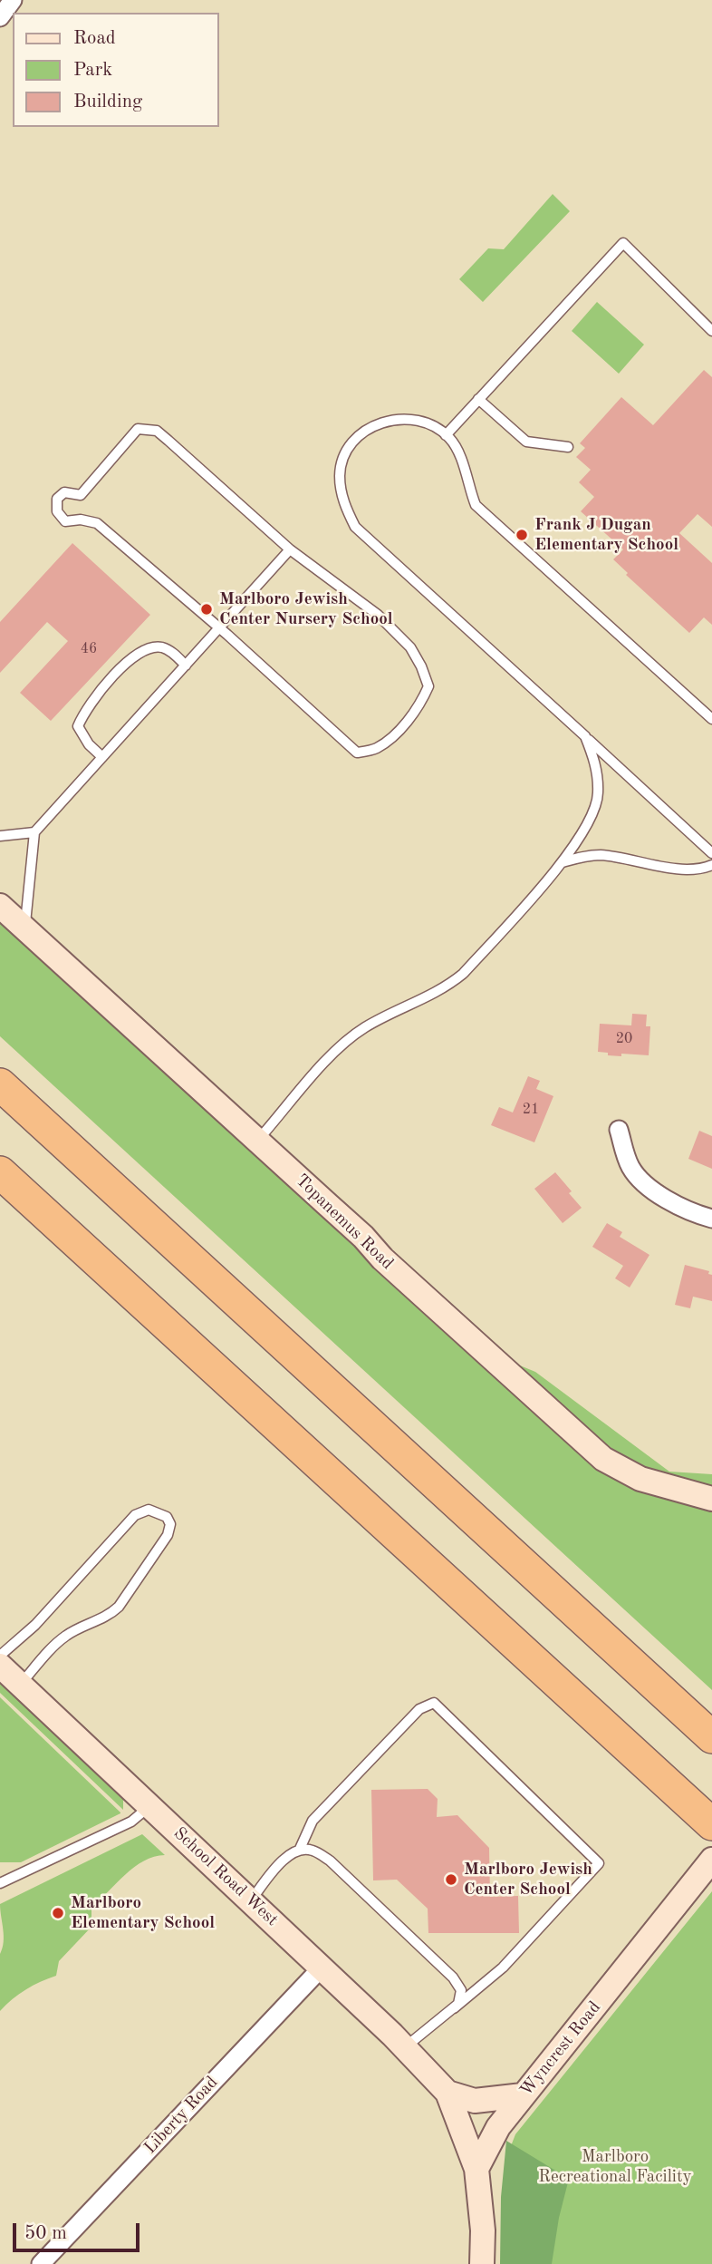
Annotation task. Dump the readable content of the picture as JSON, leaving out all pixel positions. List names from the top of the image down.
{
  "streets": {
    "street": [
      "Topanemus Road",
      "School Road West",
      "Wyncrest Road",
      "Liberty Road"
    ]
  },
  "crossings": [
    ["School Road West", "Wyncrest Road"],
    ["School Road West", "Liberty Road"]
  ],
  "parks": ["Marlboro Recreational Facility"],
  "places": [
    "Frank J Dugan Elementary School",
    "Marlboro Jewish Center Nursery School",
    "Marlboro Jewish Center School",
    "Marlboro Elementary School"
  ],
  "house_numbers": ["46", "20", "21"],
  "legend": ["Road", "Park", "Building"],
  "scale_bar": "50 m"
}
